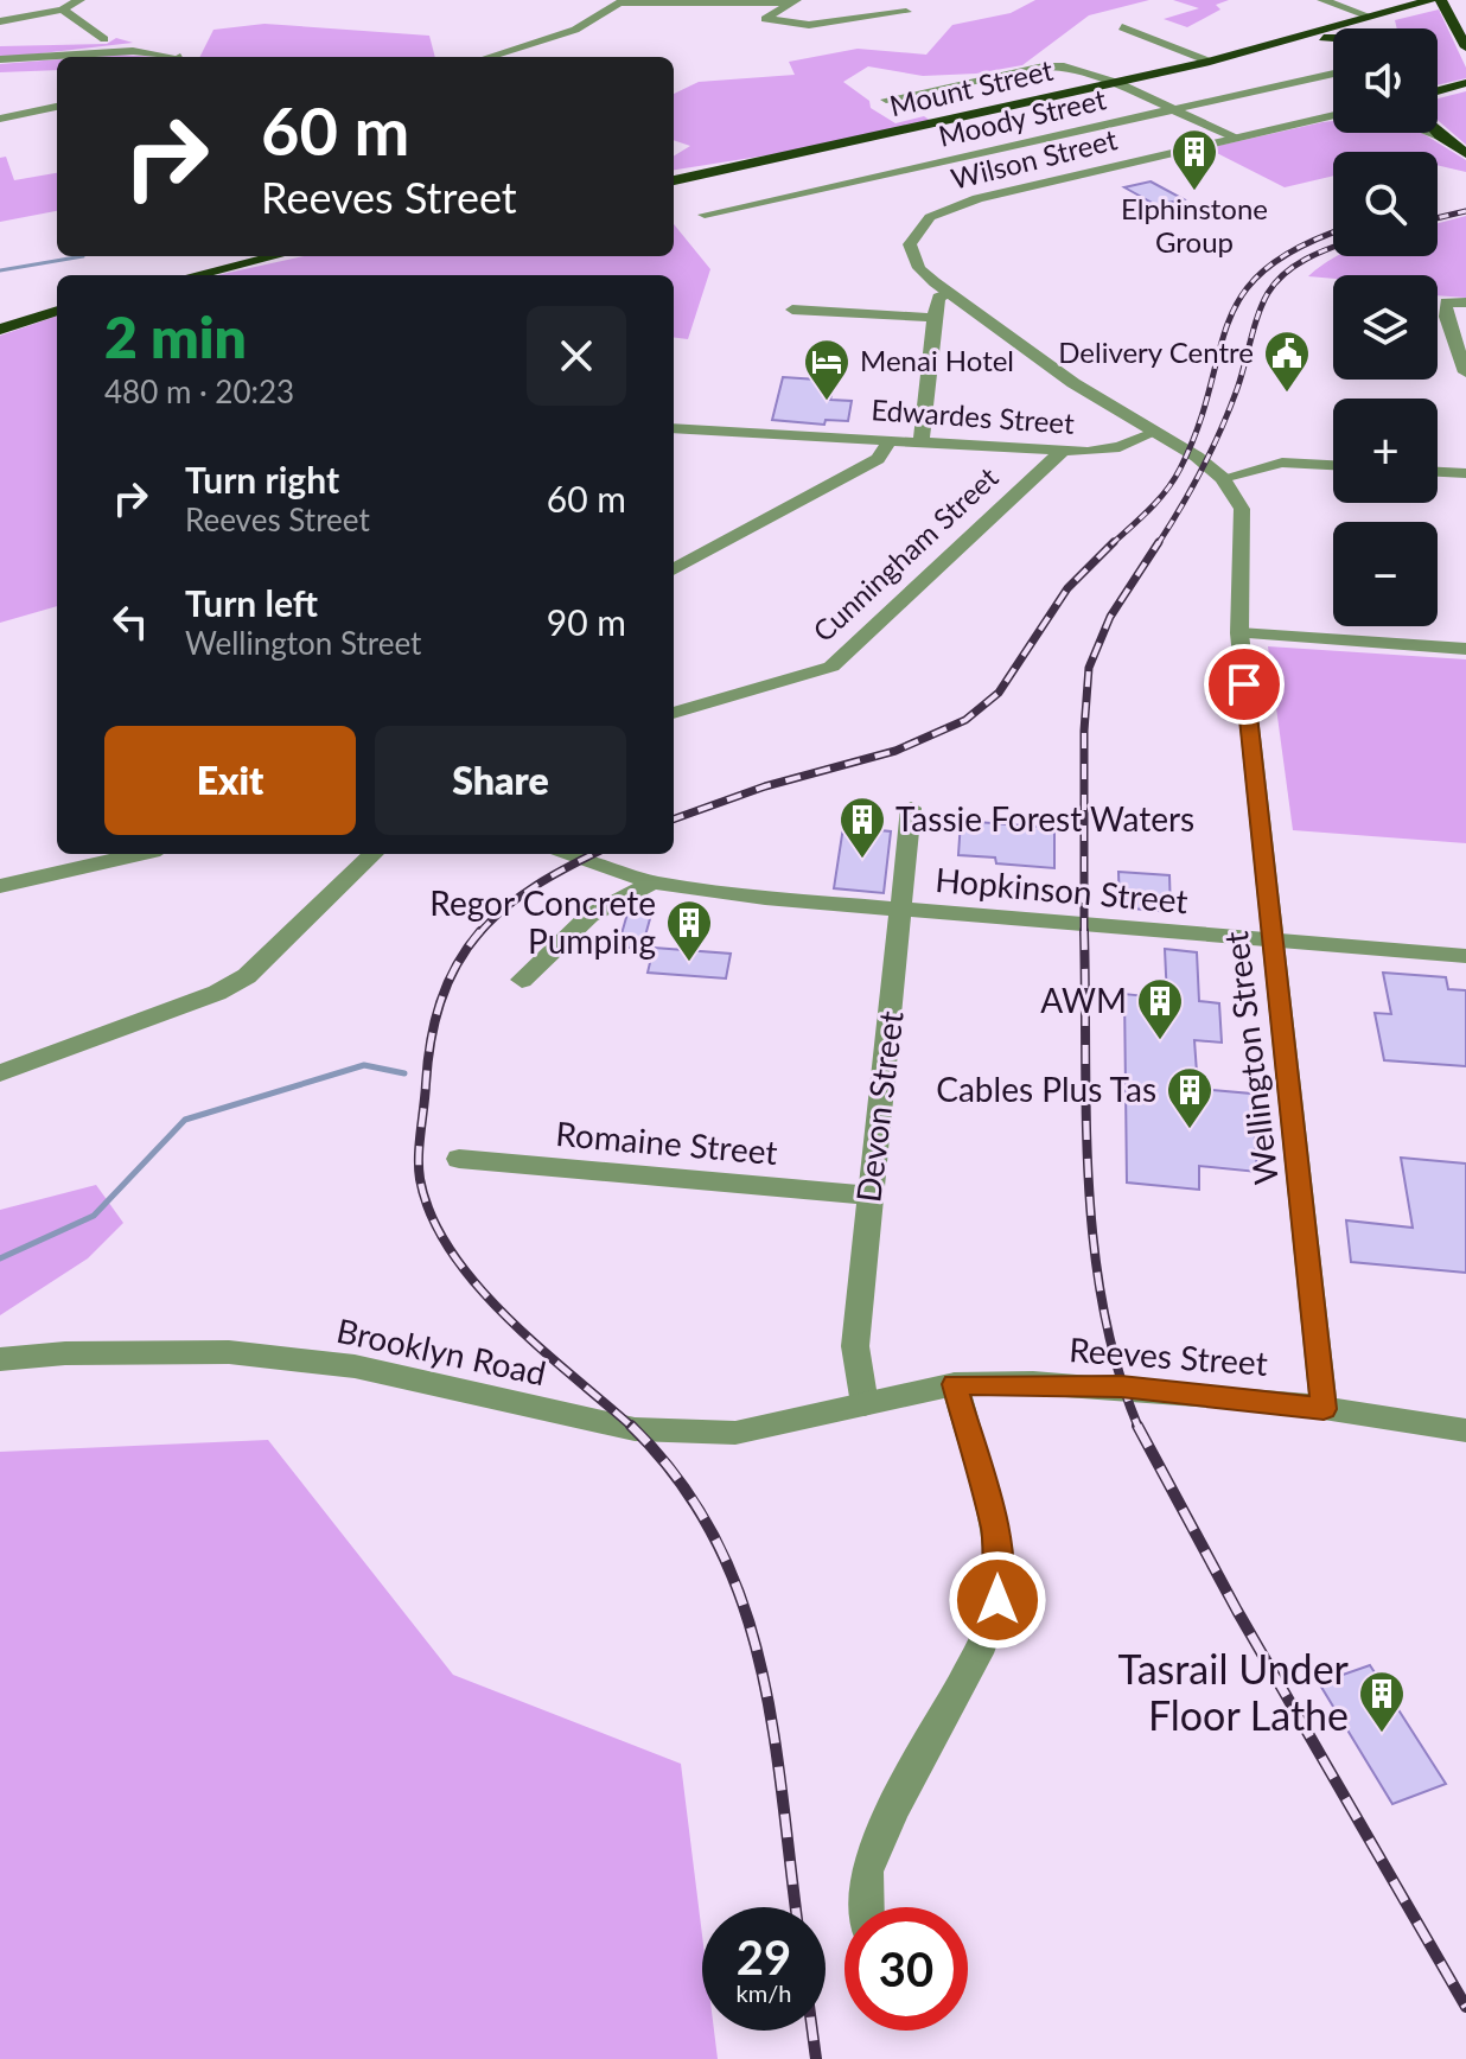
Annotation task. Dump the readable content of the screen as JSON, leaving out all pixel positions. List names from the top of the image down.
{
  "streets": {
    "highway": ["Mount Street"],
    "street": [
      "Moody Street",
      "Wilson Street",
      "Edwardes Street",
      "Cunningham Street",
      "Hopkinson Street",
      "Wellington Street",
      "Devon Street",
      "Romaine Street",
      "Brooklyn Road",
      "Reeves Street"
    ]
  },
  "crossings": [
    ["Wilson Street", "Edwardes Street"],
    ["Wilson Street", "Wellington Street"],
    ["Edwardes Street", "Cunningham Street"],
    ["Hopkinson Street", "Wellington Street"],
    ["Hopkinson Street", "Devon Street"],
    ["Wellington Street", "Reeves Street"],
    ["Devon Street", "Romaine Street"],
    ["Devon Street", "Brooklyn Road"],
    ["Devon Street", "Reeves Street"],
    ["Brooklyn Road", "Reeves Street"]
  ],
  "places": {
    "building": [
      "Elphinstone Group",
      "Tassie Forest Waters",
      "Regor Concrete Pumping",
      "AWM",
      "Cables Plus Tas",
      "Tasrail Under Floor Lathe"
    ],
    "public building": ["Delivery Centre"],
    "hotel": ["Menai Hotel"]
  },
  "page": {
    "map_buttons": ["+", "−"],
    "turn": ["60 m", "Reeves Street"],
    "heading": ["2 min", "480 m · 20:23"],
    "list": [
      {
        "name": "Turn right",
        "note": "Reeves Street",
        "value": "60 m"
      },
      {
        "name": "Turn left",
        "note": "Wellington Street",
        "value": "90 m"
      }
    ],
    "buttons": ["Exit", "Share"],
    "speed": "29 km/h",
    "limit": "30"
  }
}
